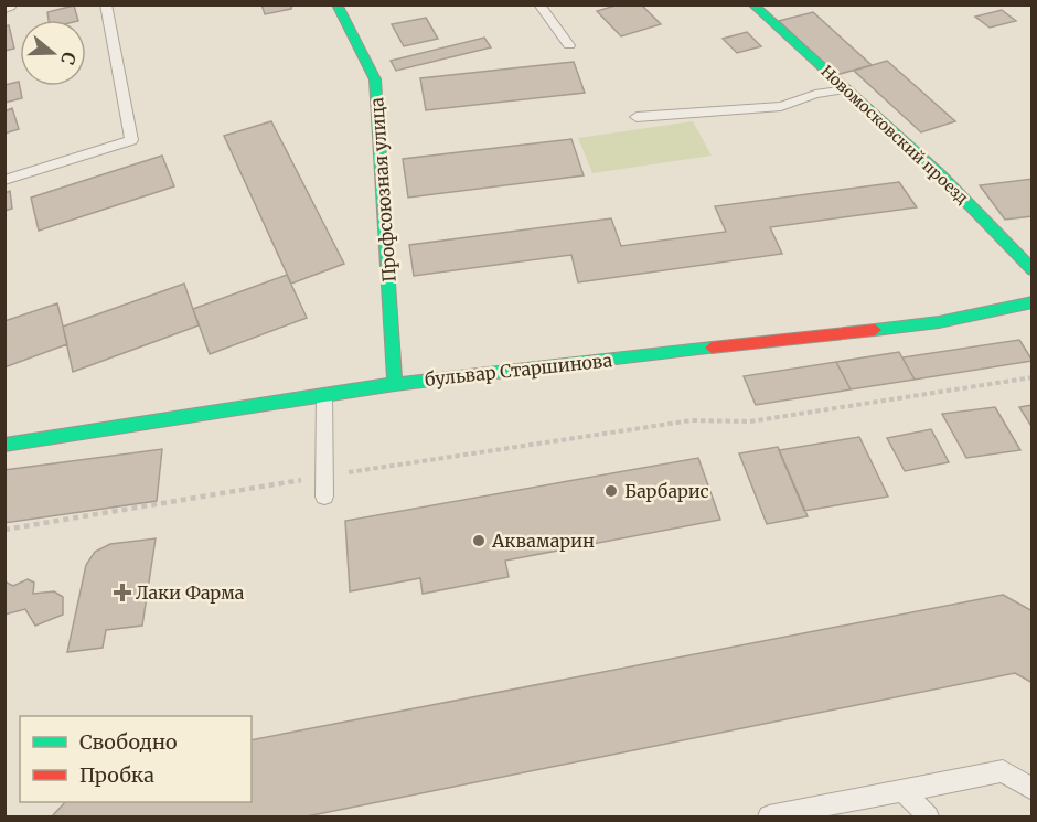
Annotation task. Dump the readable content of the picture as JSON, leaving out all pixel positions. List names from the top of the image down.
{
  "streets": {
    "street": ["Новомосковский проезд", "Профсоюзная улица", "бульвар Старшинова"]
  },
  "crossings": [
    ["Профсоюзная улица", "бульвар Старшинова"]
  ],
  "places": {
    "other": ["Барбарис", "Аквамарин"],
    "health": ["Лаки Фарма"]
  },
  "legend": ["Свободно", "Пробка"],
  "north": "right"
}
